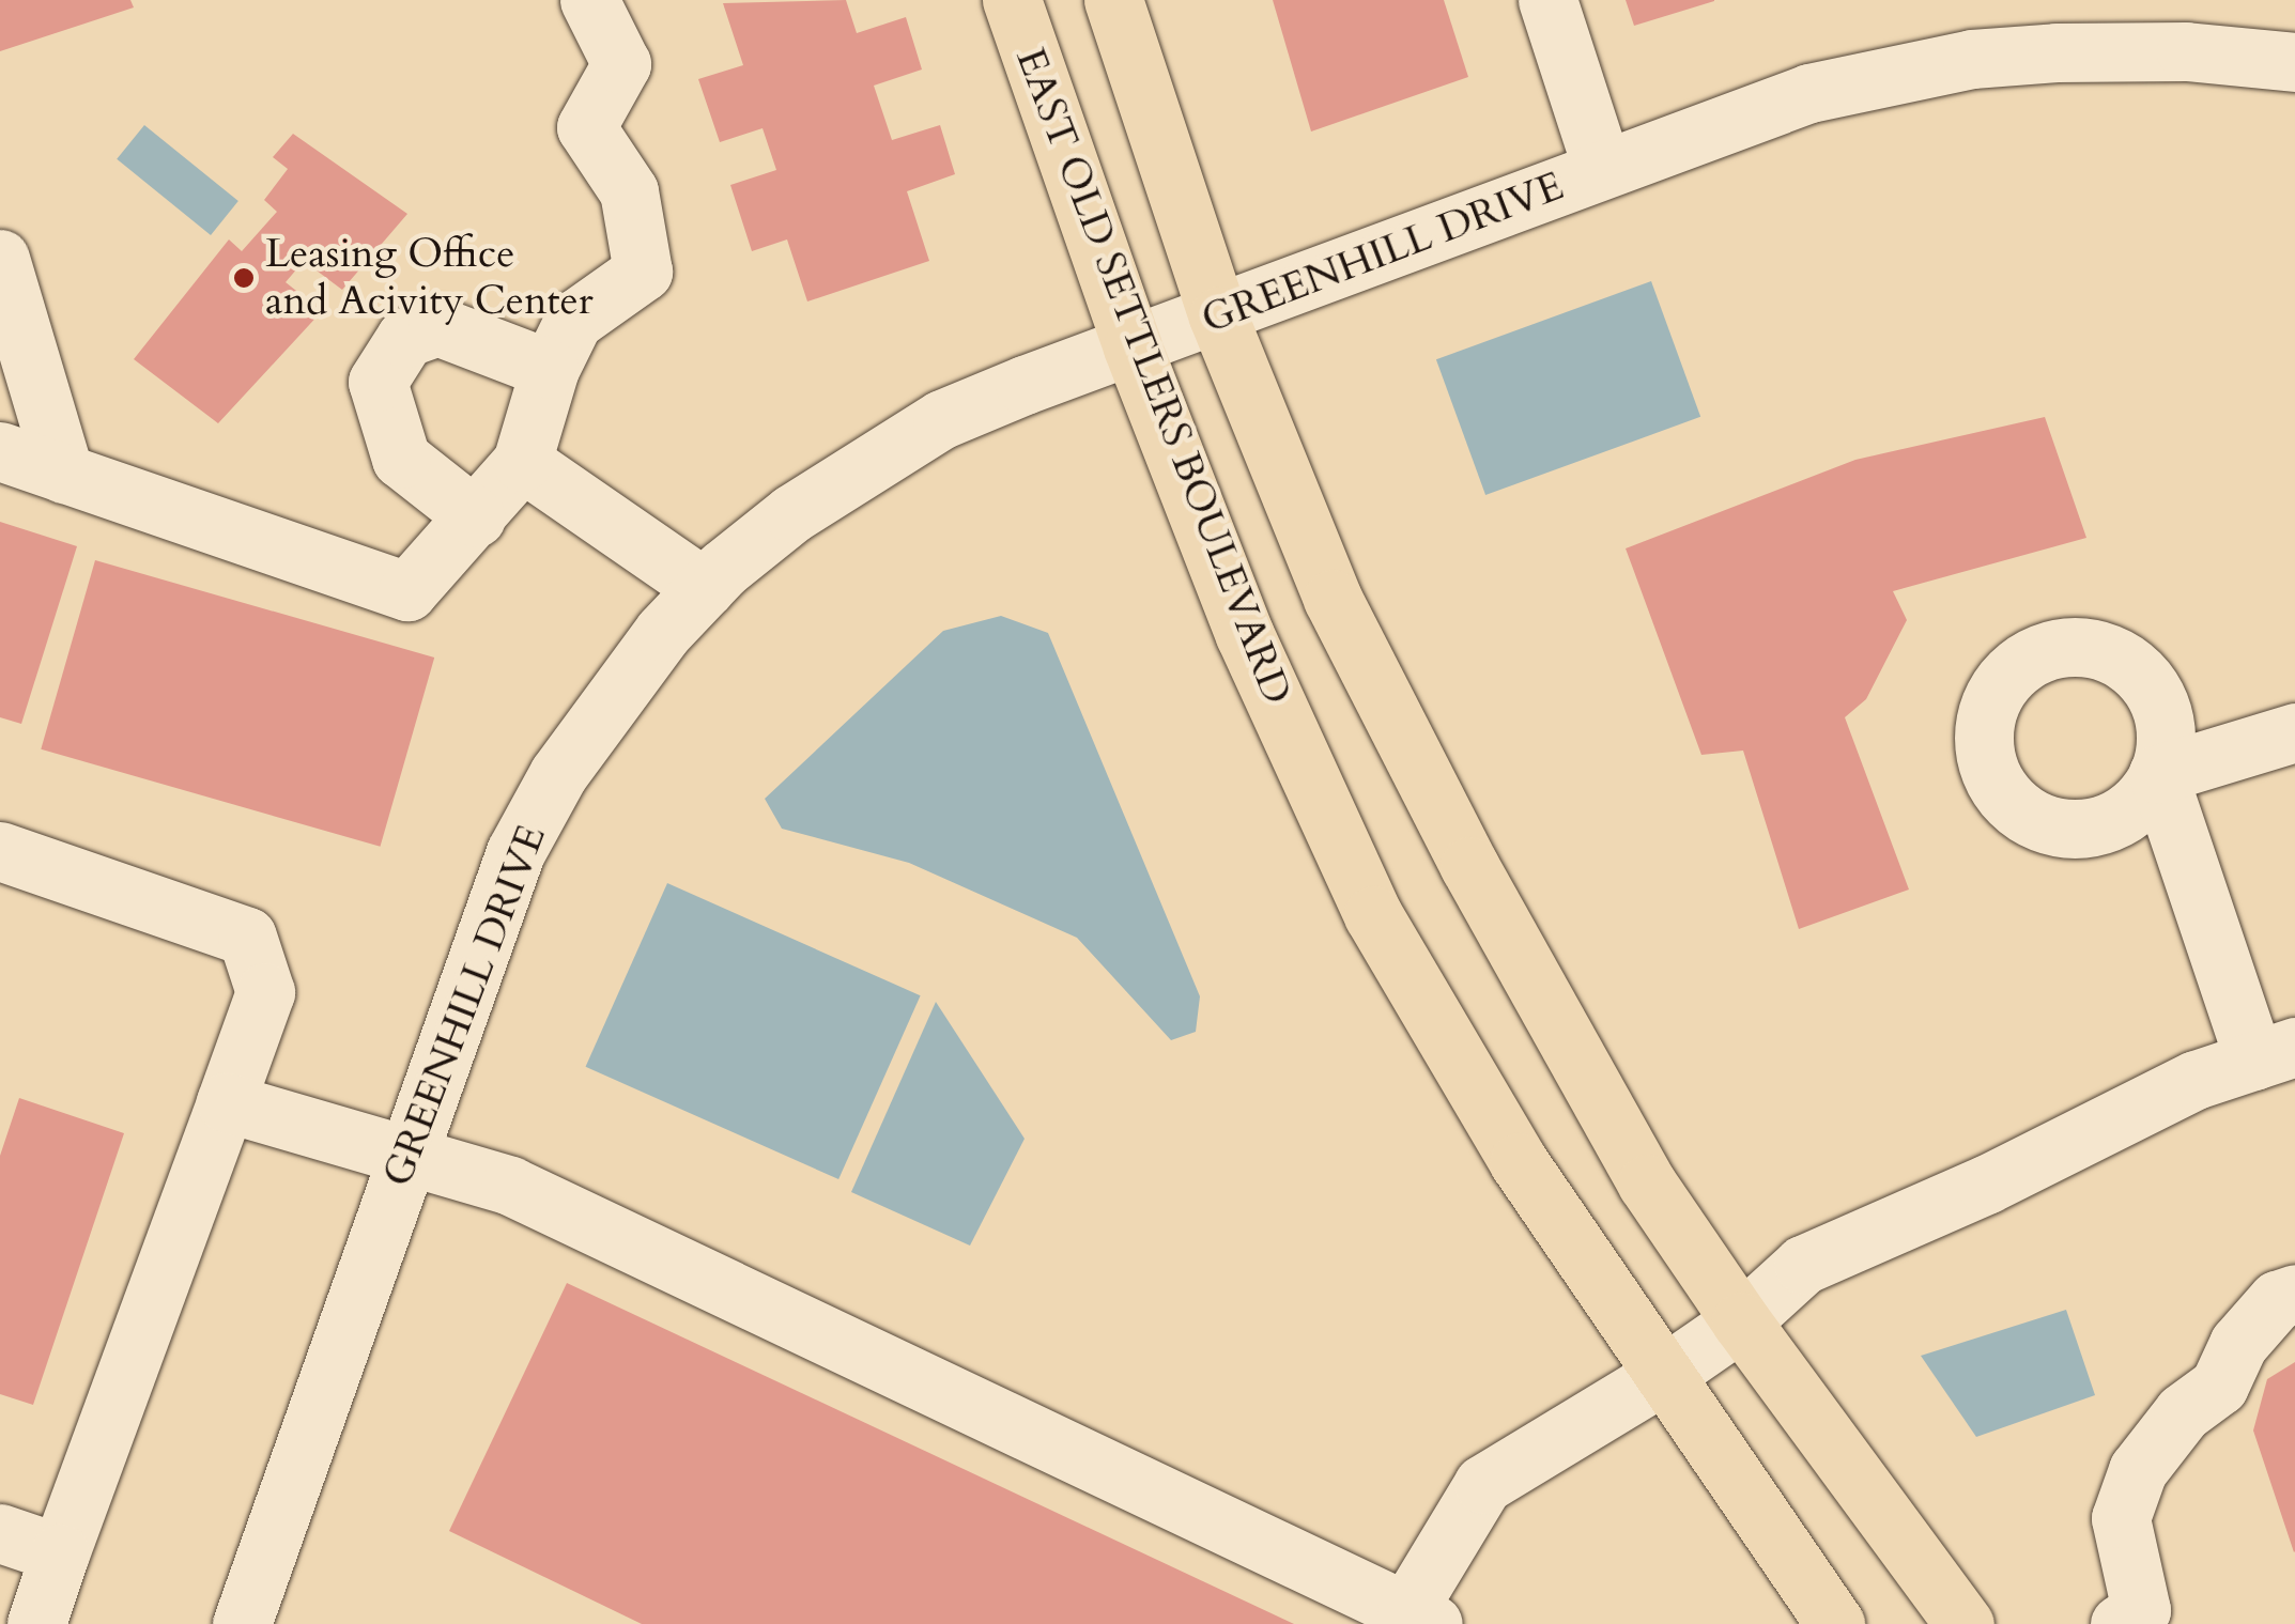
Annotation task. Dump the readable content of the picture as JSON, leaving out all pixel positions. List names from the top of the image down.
{
  "streets": {
    "main road": ["EAST OLD SETTLERS BOULEVARD"],
    "street": ["GREENHILL DRIVE"]
  },
  "crossings": [
    ["GREENHILL DRIVE", "EAST OLD SETTLERS BOULEVARD"]
  ],
  "places": ["Leasing Office and Acivity Center"]
}
